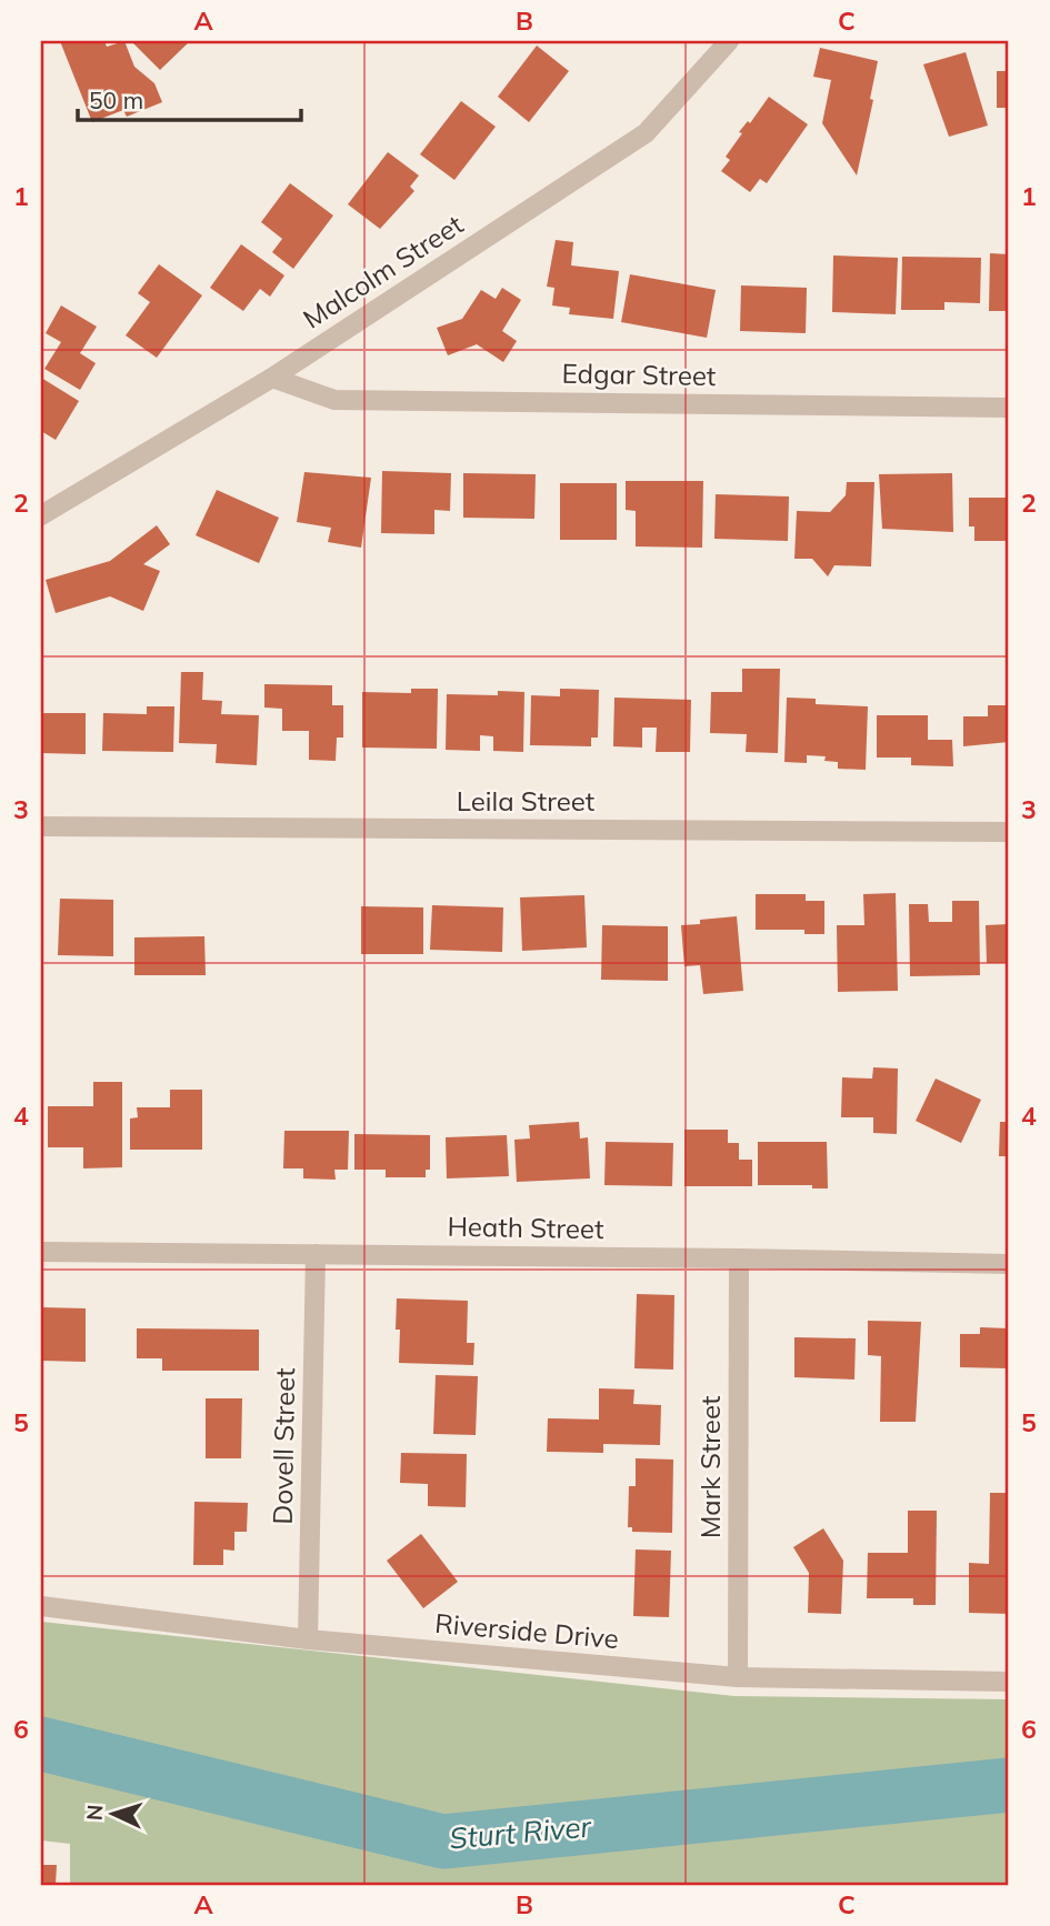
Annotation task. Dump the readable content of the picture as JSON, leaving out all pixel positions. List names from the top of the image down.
{
  "streets": {
    "street": [
      "Malcolm Street",
      "Edgar Street",
      "Leila Street",
      "Heath Street",
      "Dovell Street",
      "Mark Street",
      "Riverside Drive"
    ]
  },
  "crossings": [
    ["Malcolm Street", "Edgar Street"],
    ["Heath Street", "Dovell Street"],
    ["Heath Street", "Mark Street"],
    ["Dovell Street", "Riverside Drive"],
    ["Mark Street", "Riverside Drive"]
  ],
  "water": ["Sturt River"],
  "scale_bar": "50 m",
  "north": "left",
  "grid": {
    "columns": ["A", "B", "C"],
    "rows": [
      "1",
      "2",
      "3",
      "4",
      "5",
      "6"
    ]
  }
}
